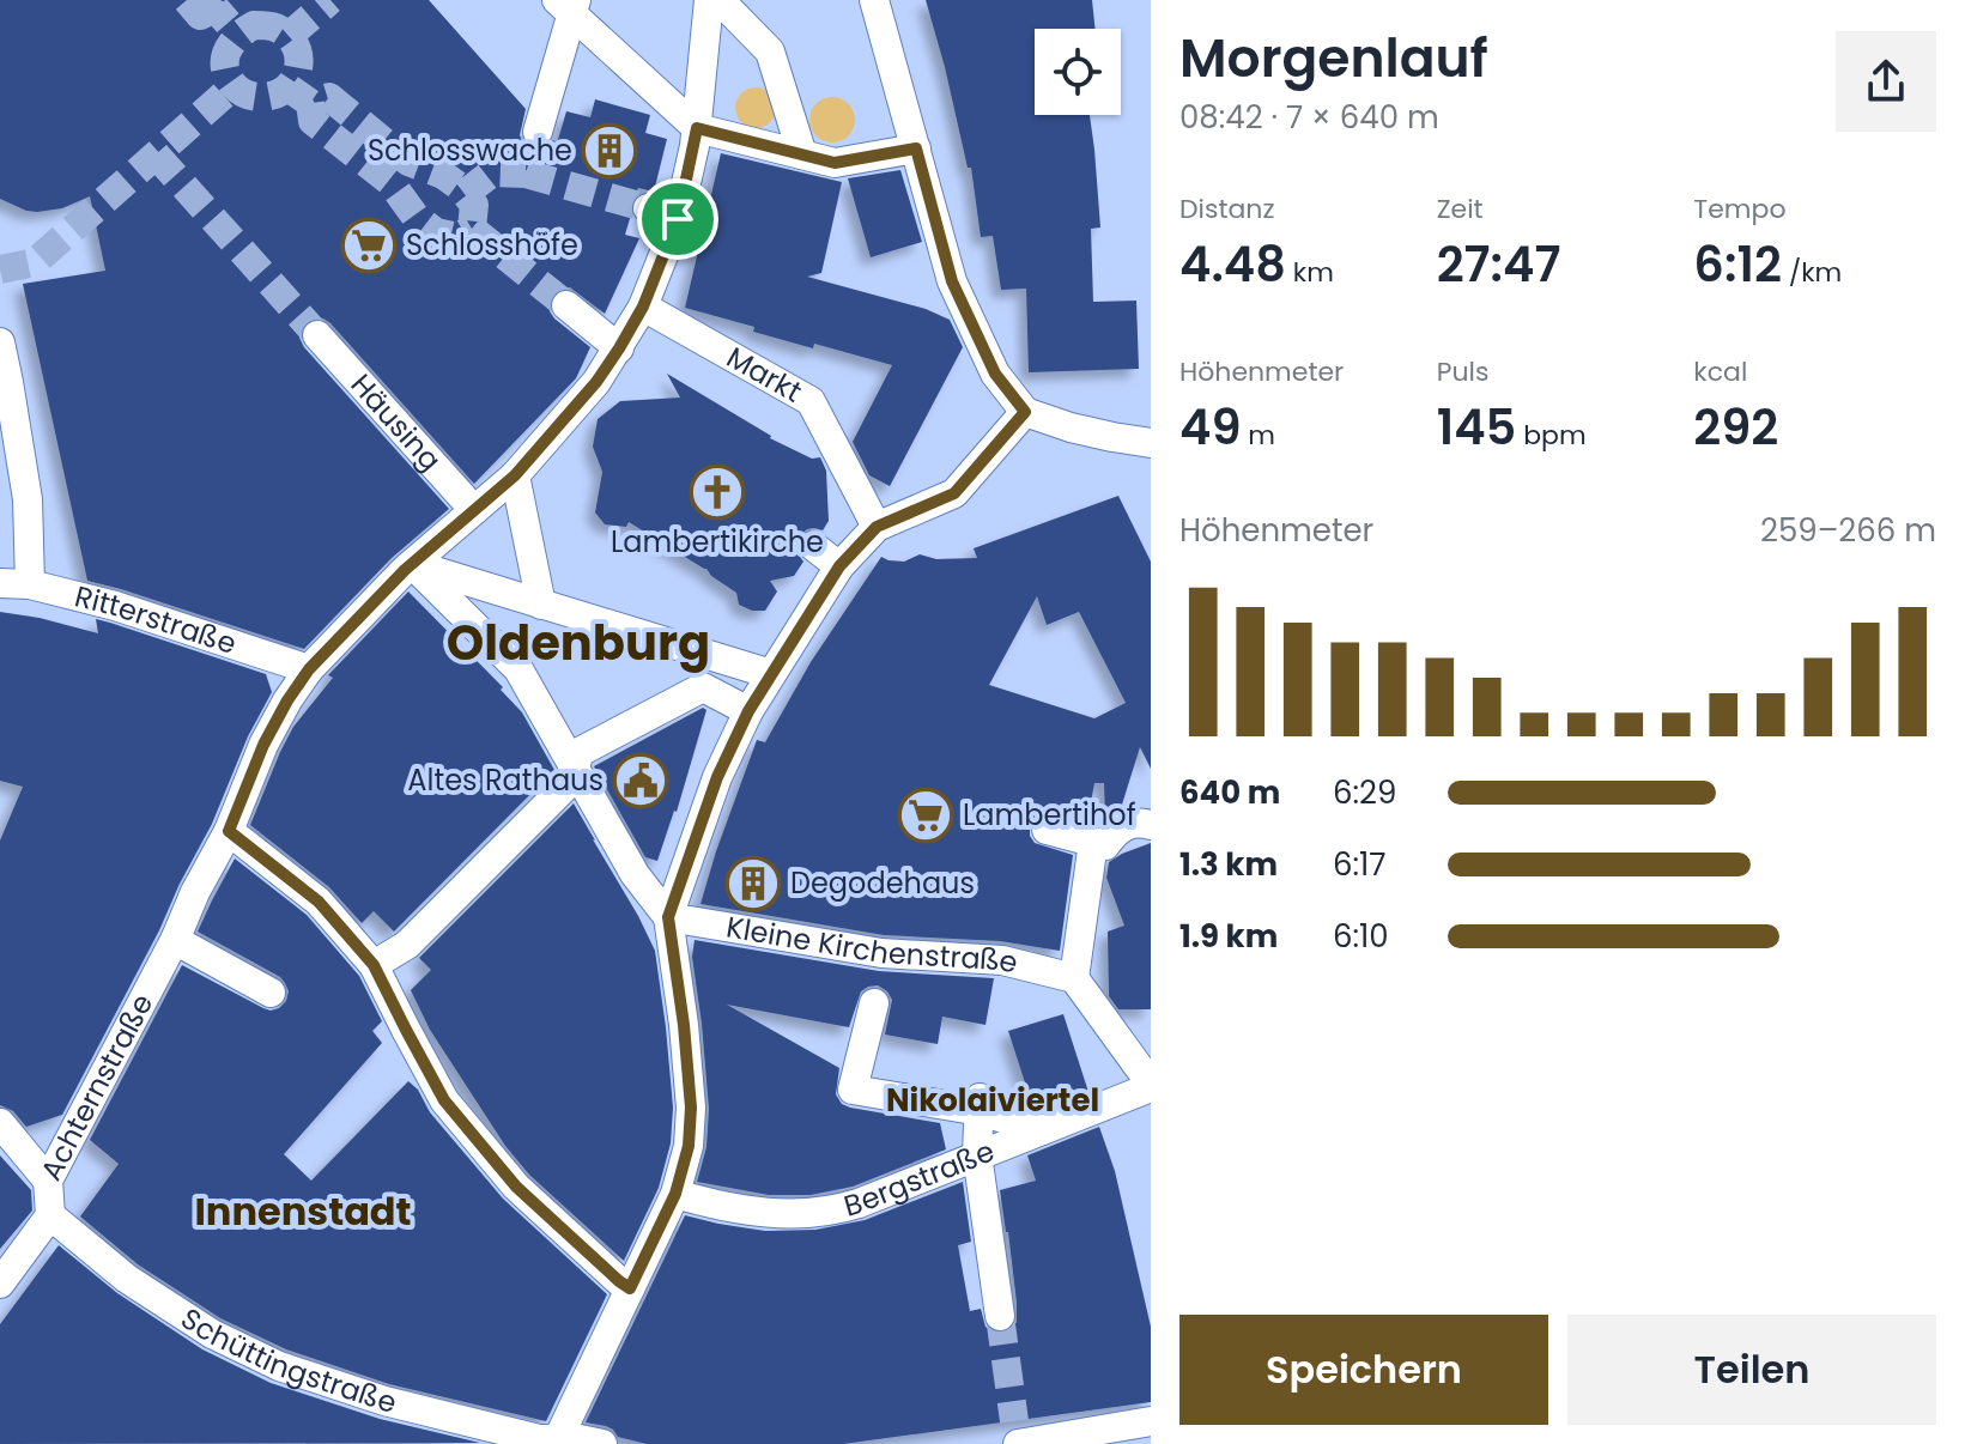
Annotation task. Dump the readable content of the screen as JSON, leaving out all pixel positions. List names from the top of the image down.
{
  "streets": {
    "street": [
      "Markt",
      "Häusing",
      "Ritterstraße",
      "Kleine Kirchenstraße",
      "Achternstraße",
      "Bergstraße",
      "Schüttingstraße"
    ]
  },
  "crossings": [
    ["Ritterstraße", "Achternstraße"],
    ["Achternstraße", "Schüttingstraße"]
  ],
  "districts": ["Oldenburg", "Nikolaiviertel", "Innenstadt"],
  "places": {
    "building": ["Schlosswache", "Degodehaus"],
    "supermarket": ["Schlosshöfe", "Lambertihof"],
    "church": ["Lambertikirche"],
    "public building": ["Altes Rathaus"]
  },
  "page": {
    "heading": ["Morgenlauf", "08:42 · 7 × 640 m"],
    "stats": [
      ["Distanz", "4.48 km"],
      ["Zeit", "27:47"],
      ["Tempo", "6:12 /km"],
      ["Höhenmeter", "49 m"],
      ["Puls", "145 bpm"],
      ["kcal", "292"]
    ],
    "chart": ["Höhenmeter", "259–266 m"],
    "list": [
      {
        "name": "640 m",
        "note": "6:29"
      },
      {
        "name": "1.3 km",
        "note": "6:17"
      },
      {
        "name": "1.9 km",
        "note": "6:10"
      }
    ],
    "buttons": ["Speichern", "Teilen"]
  }
}
